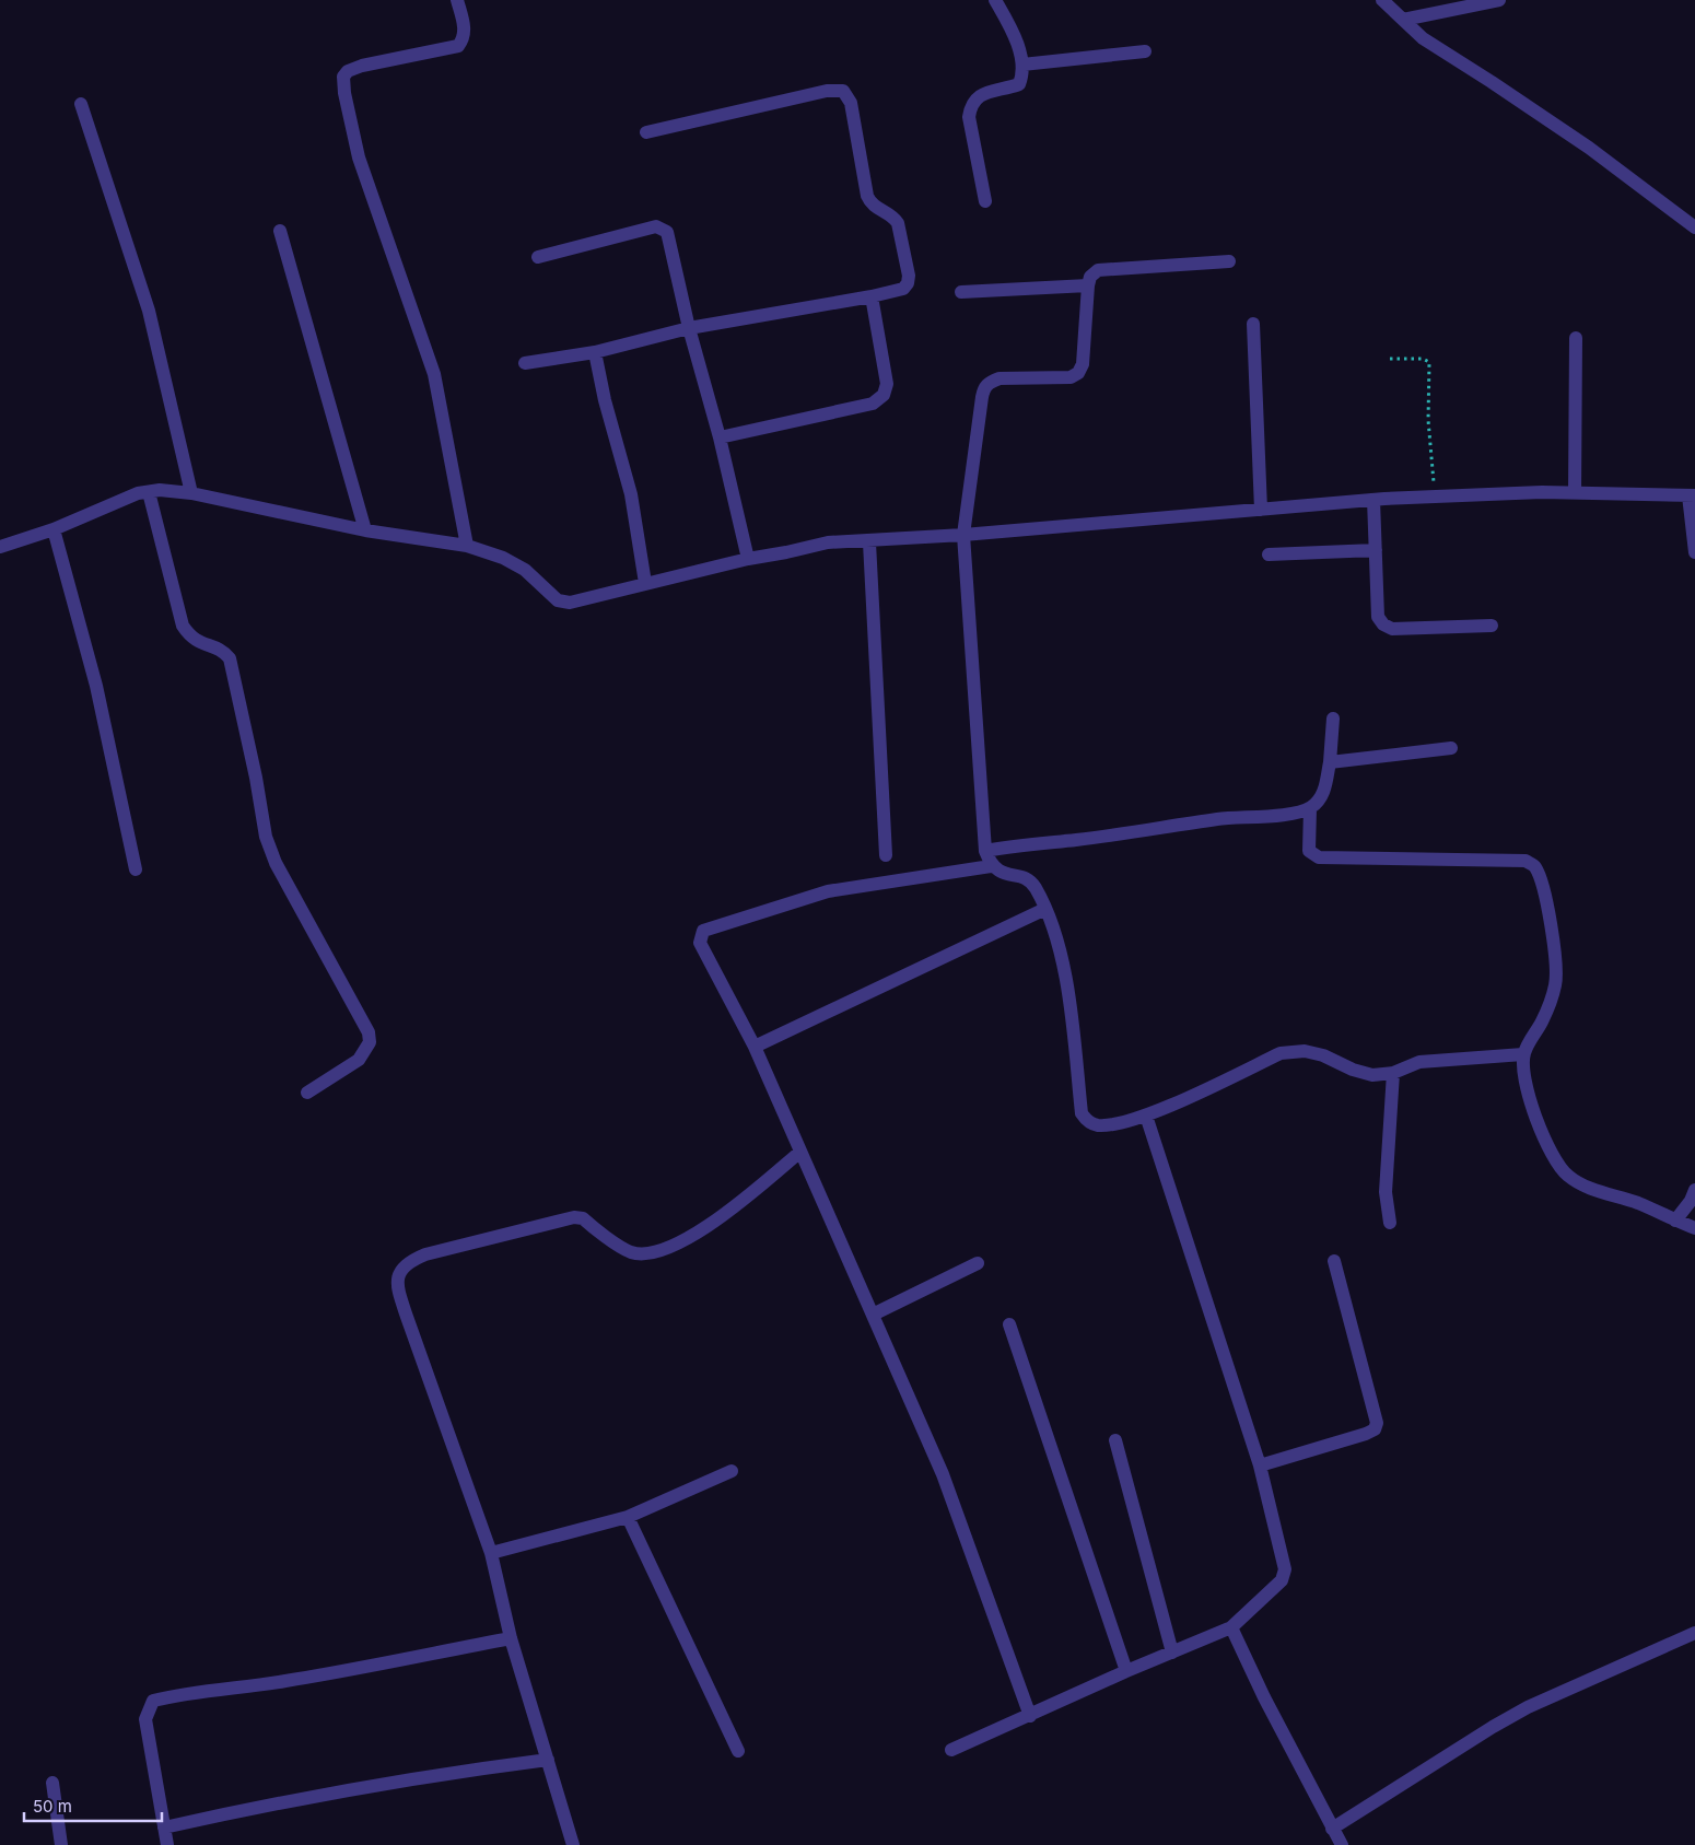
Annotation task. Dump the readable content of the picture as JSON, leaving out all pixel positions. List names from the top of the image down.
{
  "scale_bar": "50 m"
}
